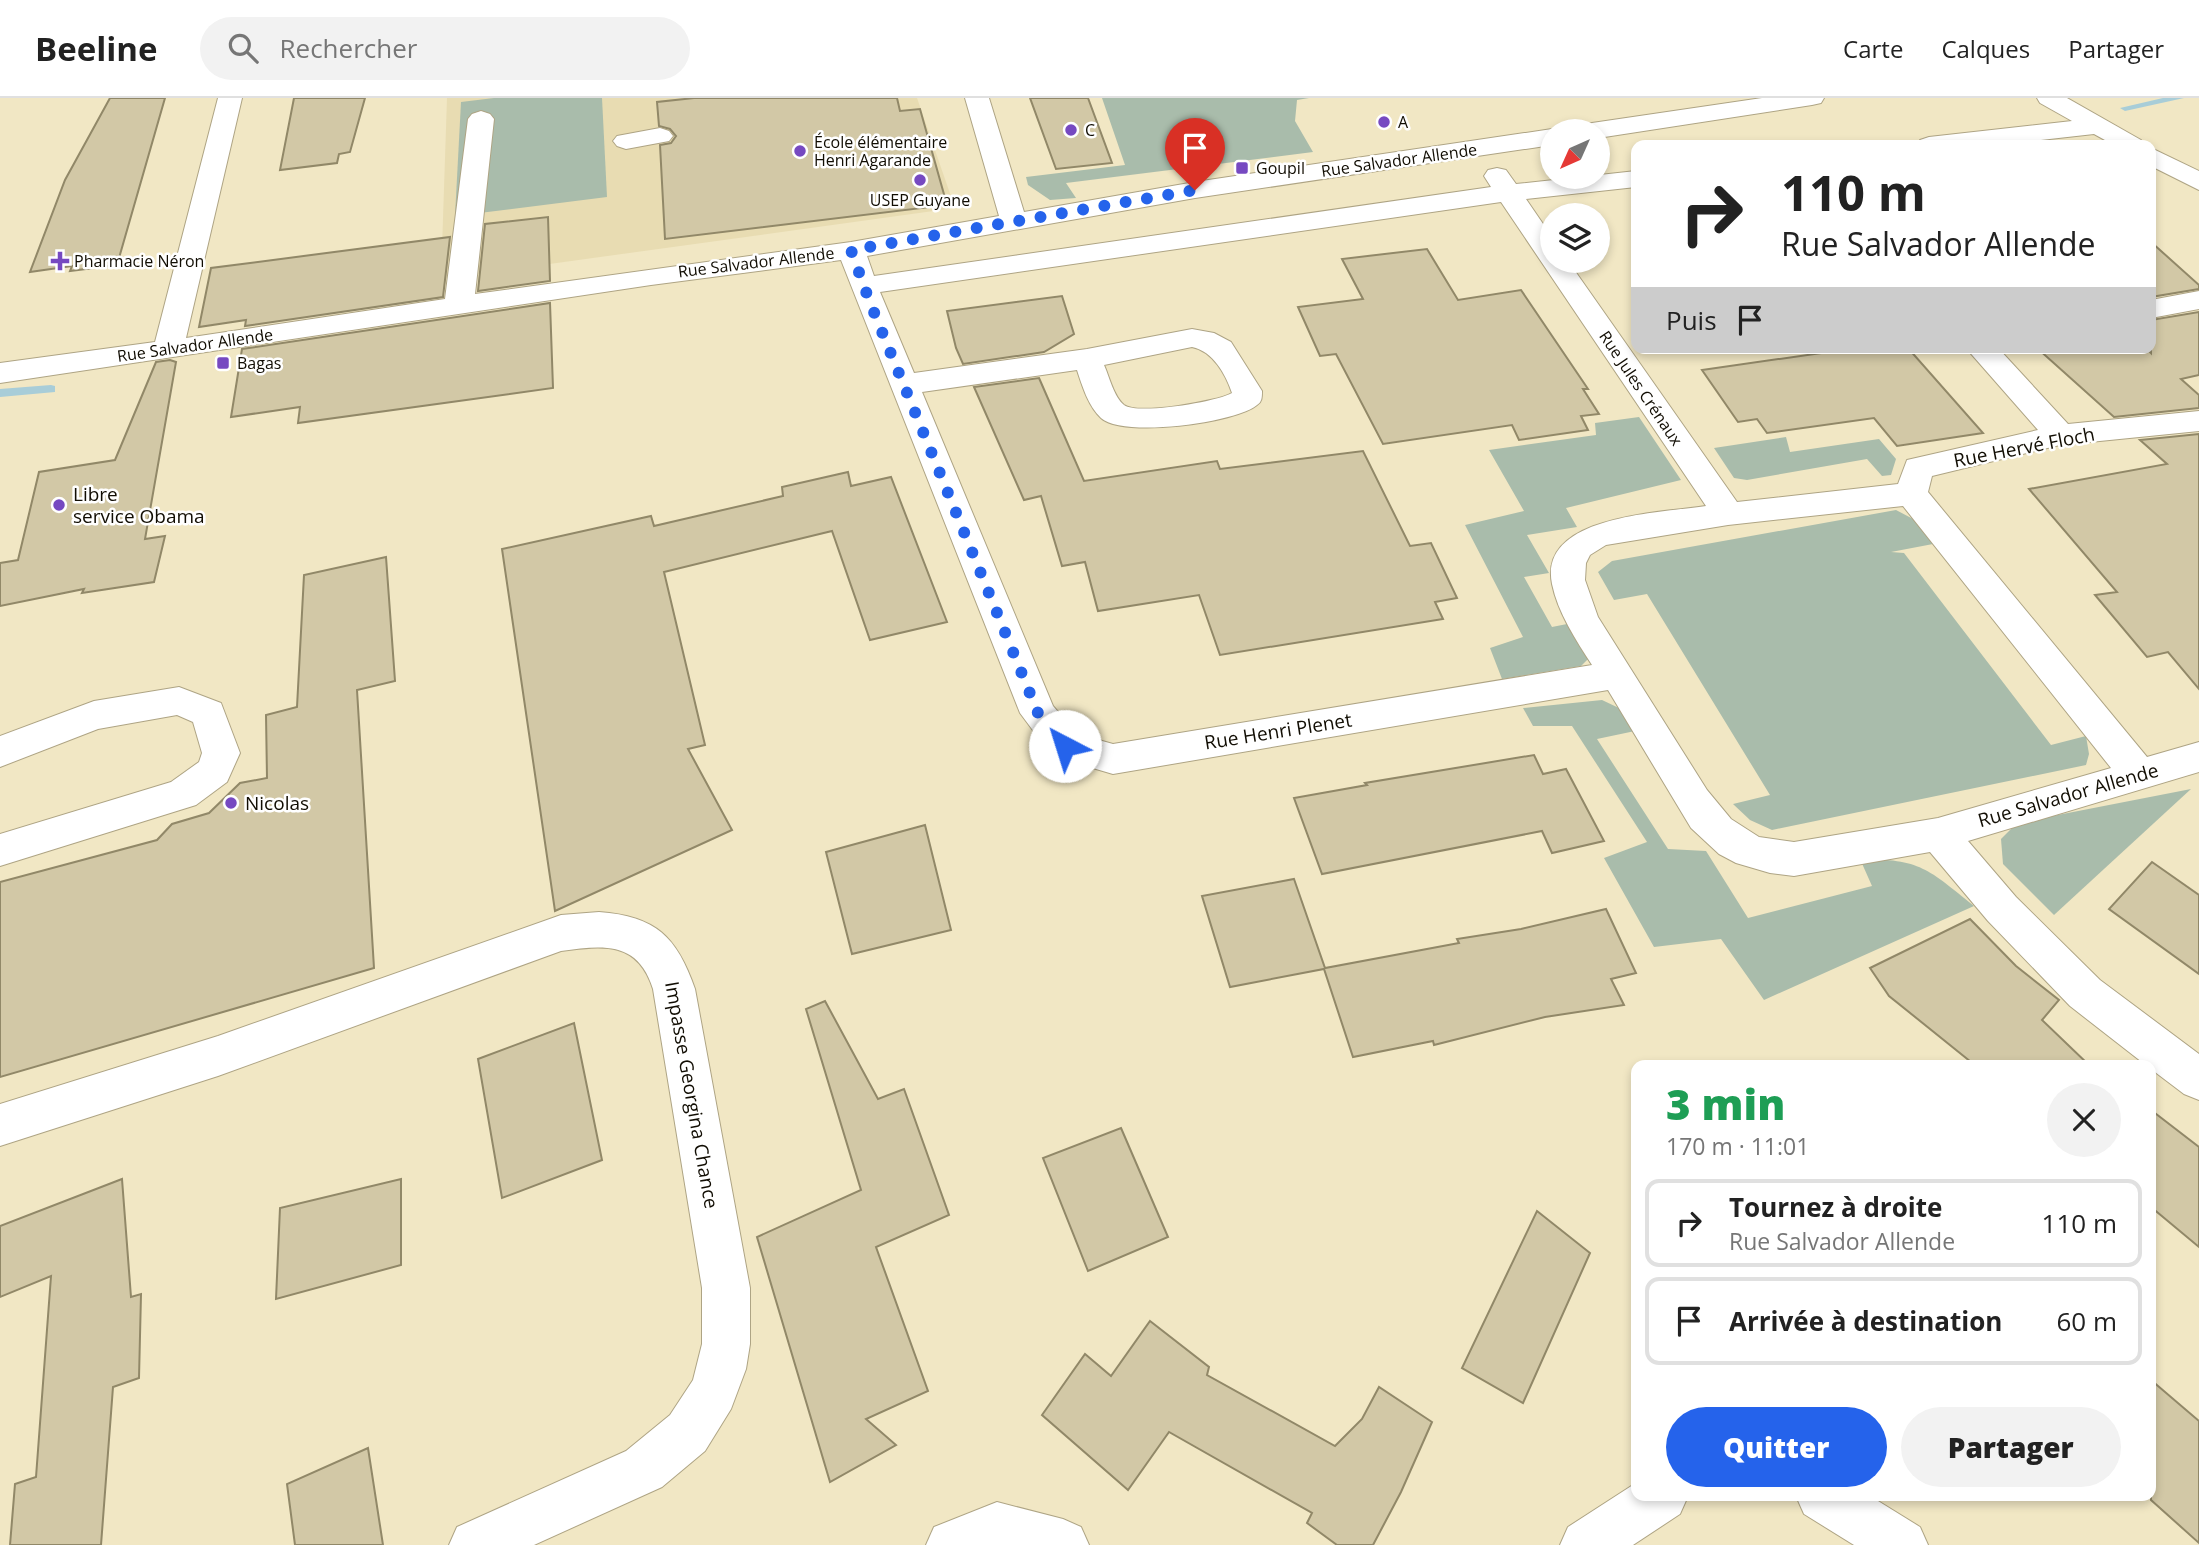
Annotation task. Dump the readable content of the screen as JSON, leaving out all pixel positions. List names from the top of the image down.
{
  "streets": {
    "street": [
      "Rue Salvador Allende",
      "Rue Jules Crénaux",
      "Rue Hervé Floch",
      "Rue Henri Plenet",
      "Impasse Georgina Chance"
    ]
  },
  "crossings": [
    ["Rue Salvador Allende", "Rue Jules Crénaux"],
    ["Rue Salvador Allende", "Rue Henri Plenet"]
  ],
  "places": {
    "other": [
      "A",
      "C",
      "École élémentaire Henri Agarande",
      "USEP Guyane",
      "Libre service Obama",
      "Nicolas"
    ],
    "transit": ["Goupil", "Bagas"],
    "health": ["Pharmacie Néron"]
  },
  "north": "bottom left",
  "page": {
    "header": "Beeline",
    "search": "Rechercher",
    "nav": ["Carte", "Calques", "Partager"],
    "turn": ["110 m", "Rue Salvador Allende"],
    "then": "Puis",
    "heading": ["3 min", "170 m · 11:01"],
    "list": [
      {
        "name": "Tournez à droite",
        "note": "Rue Salvador Allende",
        "value": "110 m"
      },
      {
        "name": "Arrivée à destination",
        "value": "60 m"
      }
    ],
    "buttons": ["Quitter", "Partager"]
  }
}
